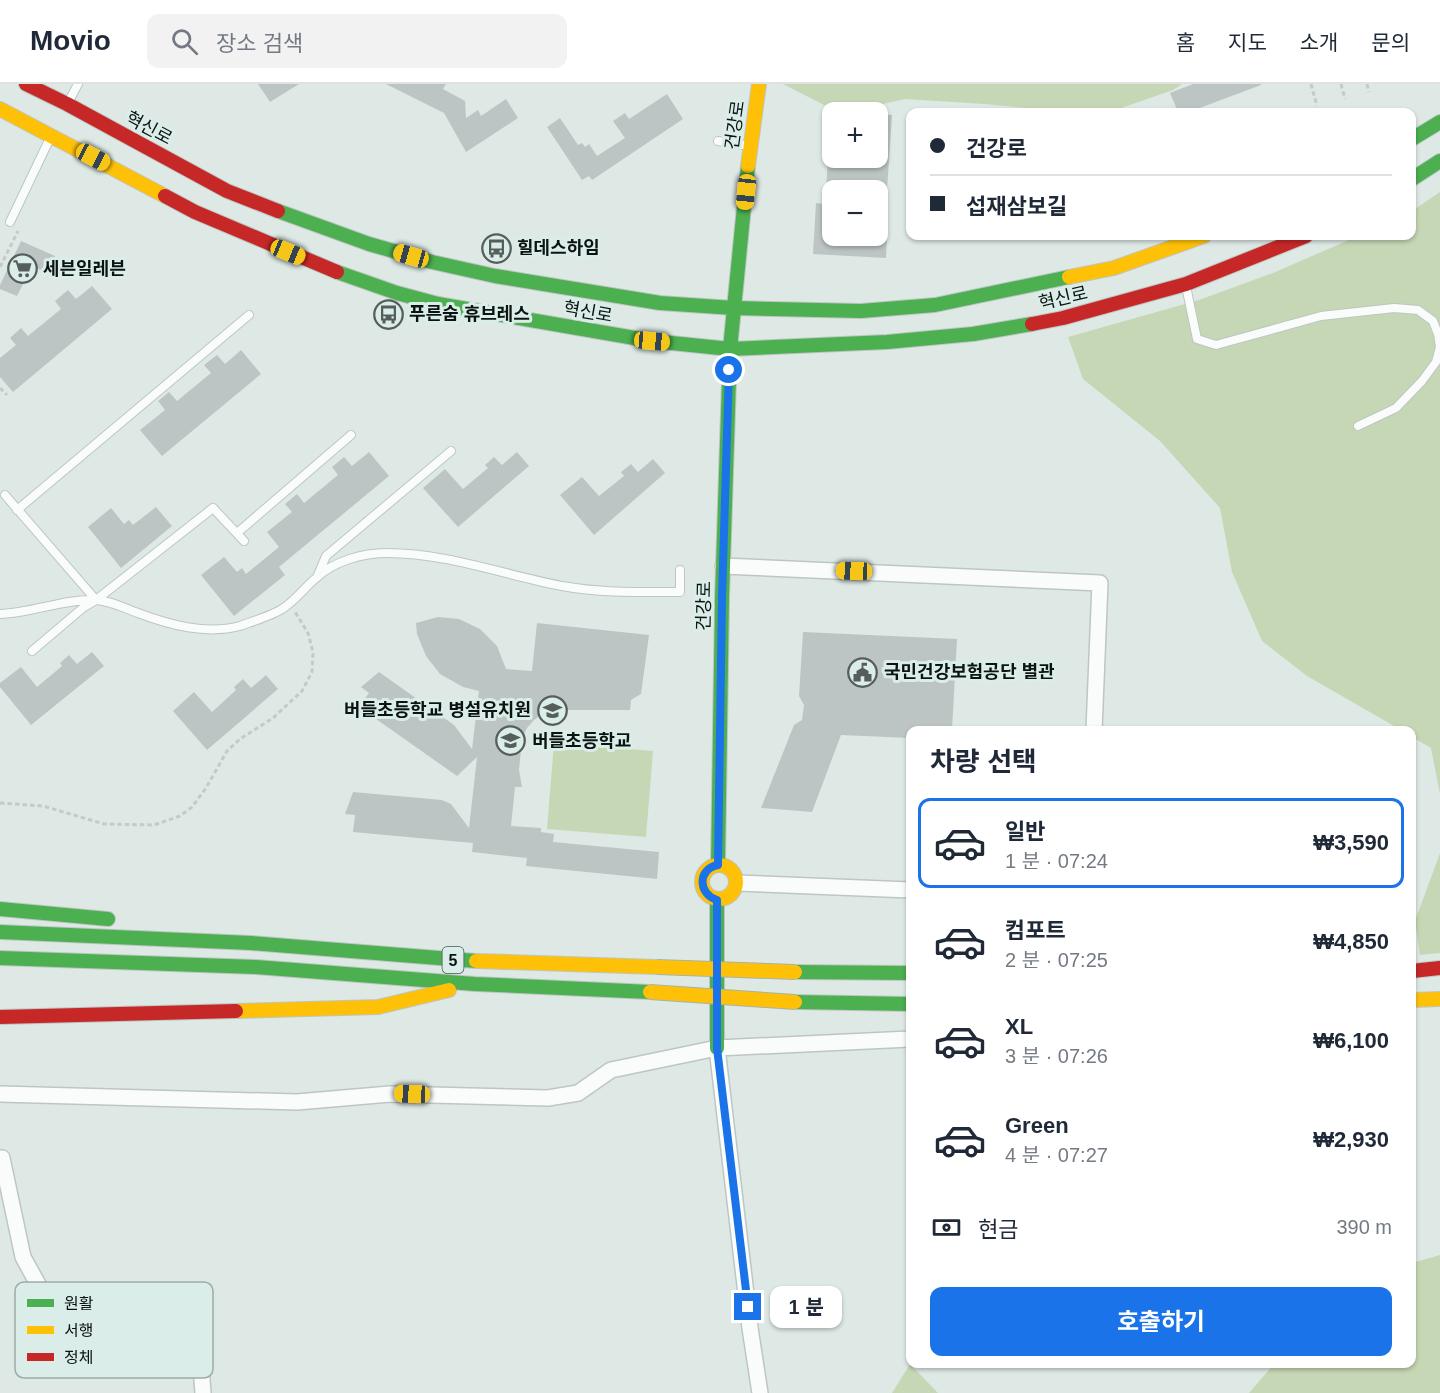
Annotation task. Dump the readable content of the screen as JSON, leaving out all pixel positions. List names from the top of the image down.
{
  "streets": {
    "main road": ["건강로", "혁신로", "5"]
  },
  "crossings": [
    ["건강로", "혁신로"]
  ],
  "places": {
    "bus stop": ["힐데스하임", "푸른숨 휴브레스"],
    "supermarket": ["세븐일레븐"],
    "public building": ["국민건강보험공단 별관"],
    "school or university": ["버들초등학교 병설유치원", "버들초등학교"]
  },
  "legend": ["원활", "서행", "정체"],
  "page": {
    "header": "Movio",
    "search": "장소 검색",
    "nav": [
      "홈",
      "지도",
      "소개",
      "문의"
    ],
    "map_buttons": ["+", "−"],
    "banner": ["건강로", "섭재삼보길"],
    "heading": "차량 선택",
    "list": [
      {
        "name": "일반",
        "note": "1 분 · 07:24",
        "value": "₩3,590"
      },
      {
        "name": "컴포트",
        "note": "2 분 · 07:25",
        "value": "₩4,850"
      },
      {
        "name": "XL",
        "note": "3 분 · 07:26",
        "value": "₩6,100"
      },
      {
        "name": "Green",
        "note": "4 분 · 07:27",
        "value": "₩2,930"
      }
    ],
    "pay": ["현금", "390 m"],
    "buttons": "호출하기",
    "bubble": "1 분"
  }
}
